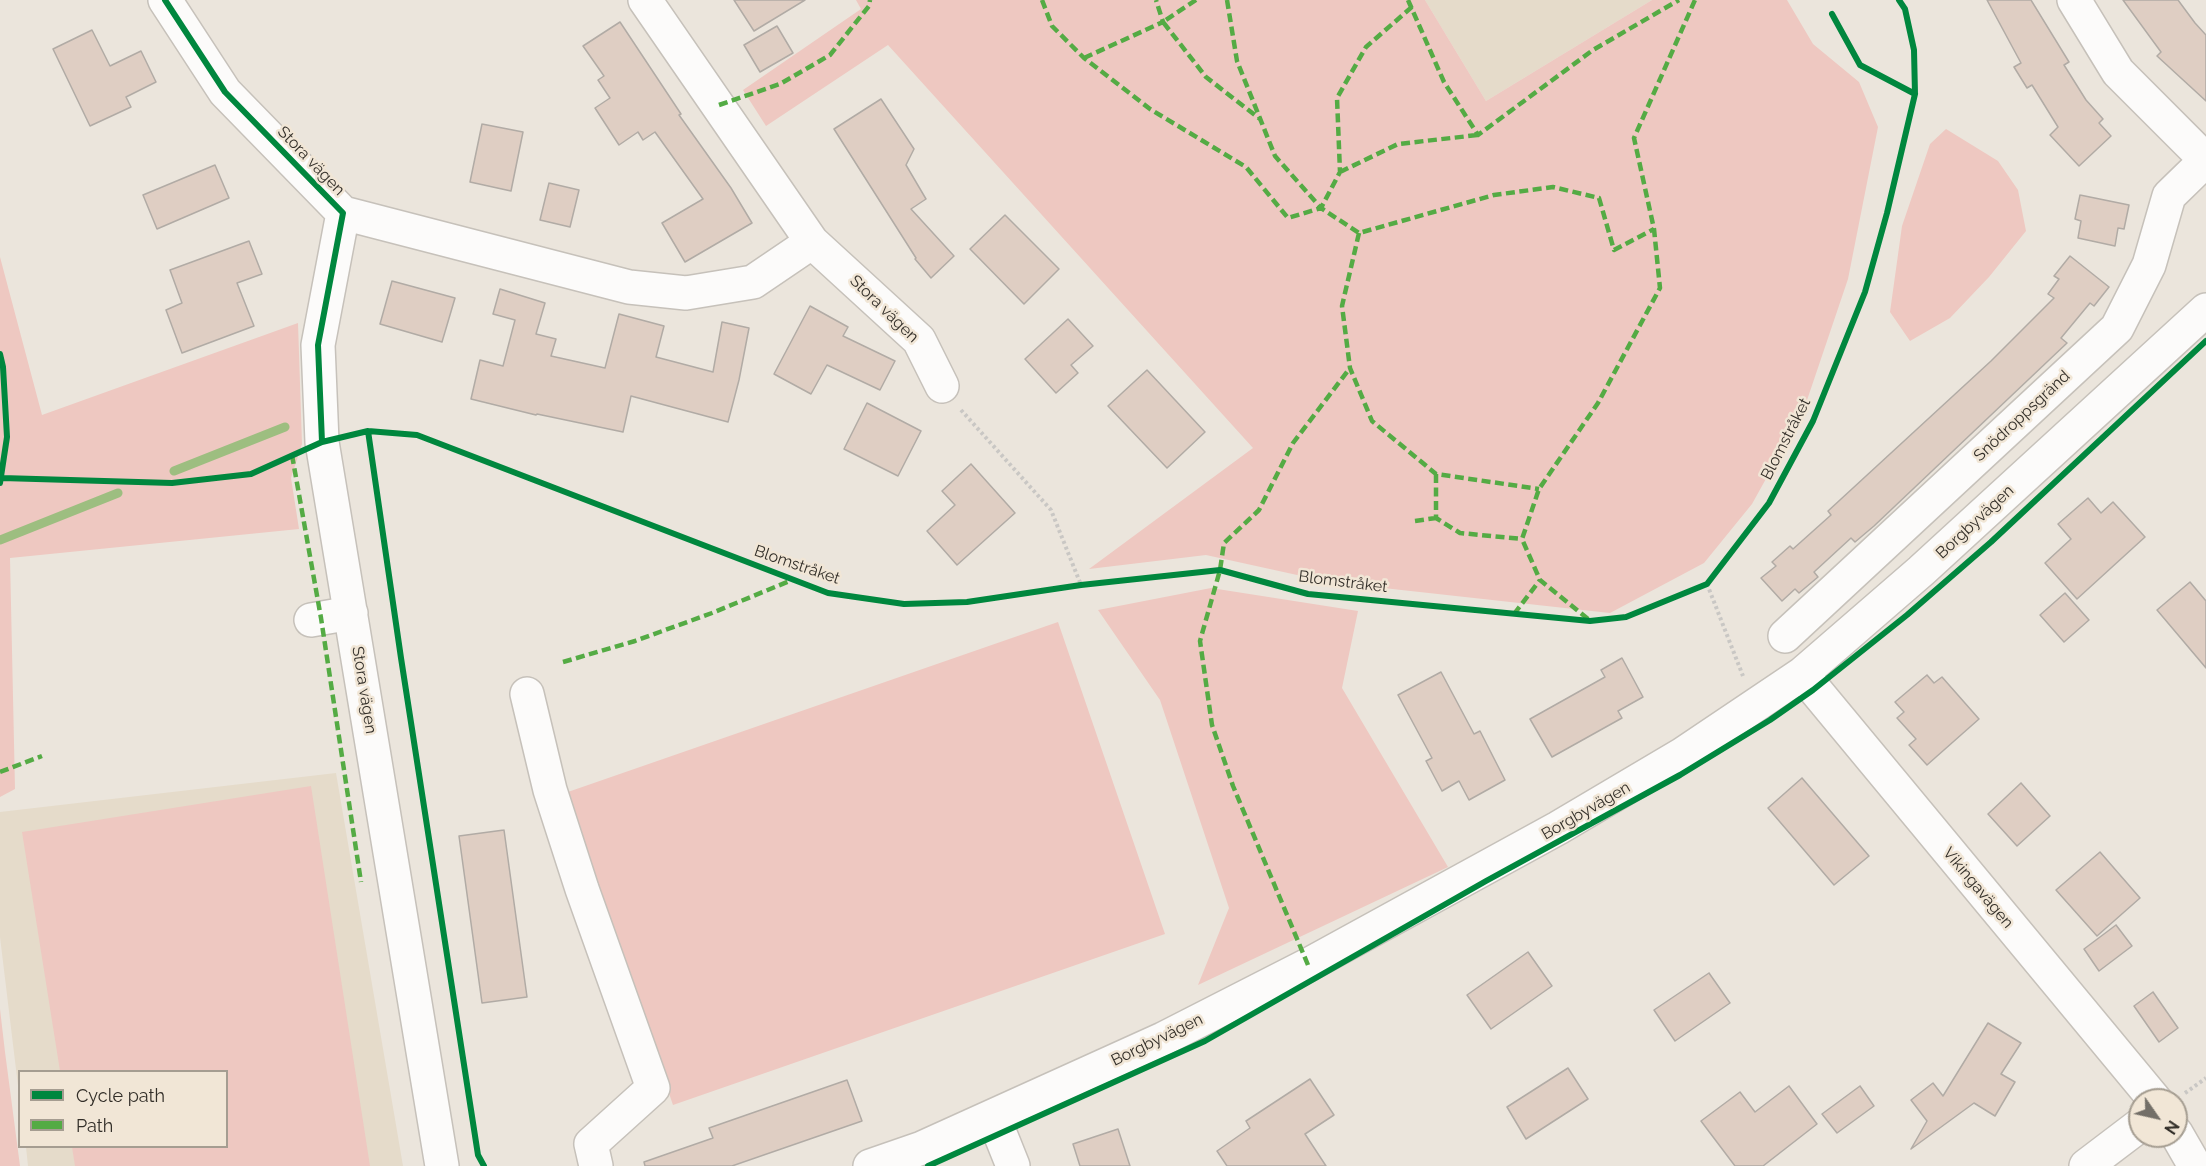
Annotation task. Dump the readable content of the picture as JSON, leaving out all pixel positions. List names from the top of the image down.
{
  "streets": {
    "street": [
      "Stora vägen",
      "Snödroppsgränd",
      "Borgbyvägen",
      "Vikingavägen"
    ],
    "cycle path": ["Blomstråket"]
  },
  "crossings": [
    ["Borgbyvägen", "Vikingavägen"]
  ],
  "legend": ["Cycle path", "Path"],
  "north": "bottom right"
}
